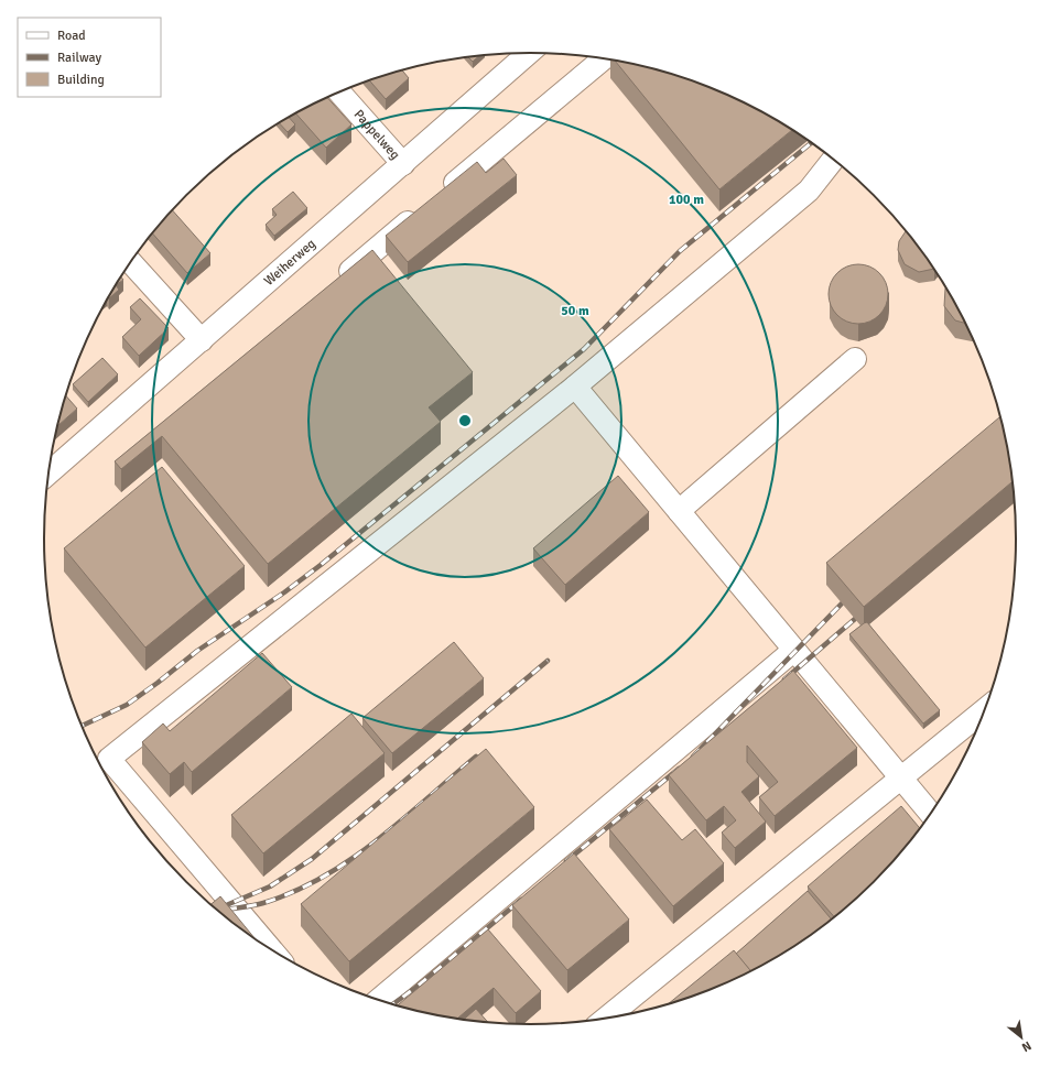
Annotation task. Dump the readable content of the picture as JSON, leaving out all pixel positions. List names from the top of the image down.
{
  "streets": {
    "street": ["Pappelweg", "Weiherweg"]
  },
  "crossings": [
    ["Pappelweg", "Weiherweg"]
  ],
  "legend": ["Road", "Railway", "Building"],
  "north": "bottom right",
  "rings": ["100 m", "50 m"]
}
